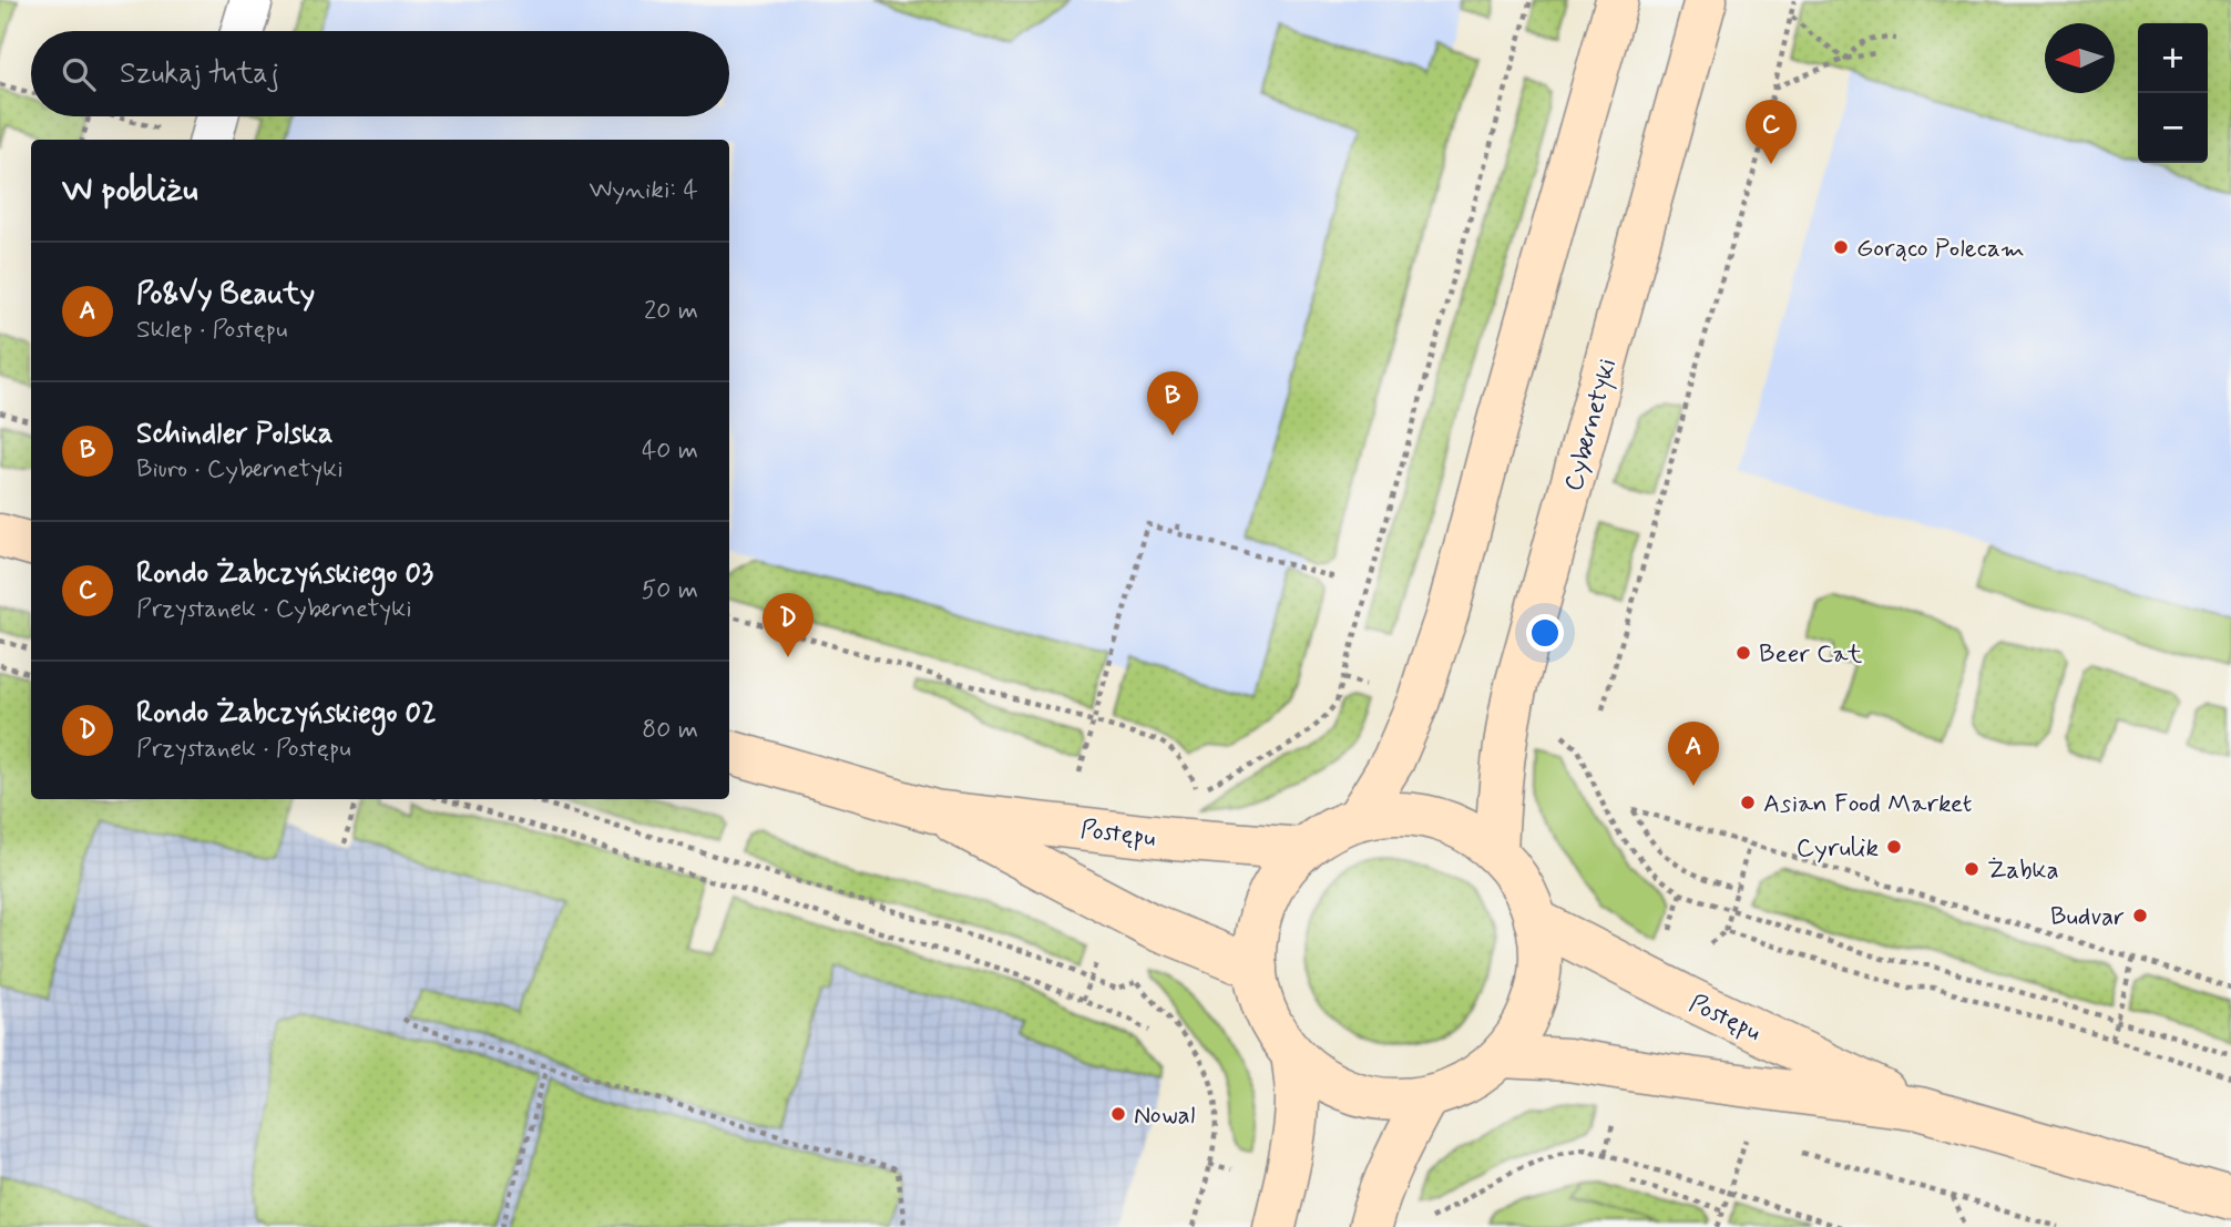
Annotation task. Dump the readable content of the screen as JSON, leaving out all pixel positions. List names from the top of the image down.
{
  "streets": {
    "street": ["Cybernetyki", "Postępu"]
  },
  "places": [
    "Gorąco Polecam",
    "Beer Cat",
    "Asian Food Market",
    "Cyrulik",
    "Żabka",
    "Budvar",
    "Nowal"
  ],
  "north": "left",
  "page": {
    "map_buttons": ["+", "−"],
    "search": "Szukaj tutaj",
    "pins": [
      "C",
      "B",
      "D",
      "A"
    ],
    "heading": ["W pobliżu", "Wyniki: 4"],
    "list": [
      {
        "mark": "A",
        "name": "Po&Vy Beauty",
        "note": "Sklep · Postępu",
        "value": "20 m"
      },
      {
        "mark": "B",
        "name": "Schindler Polska",
        "note": "Biuro · Cybernetyki",
        "value": "40 m"
      },
      {
        "mark": "C",
        "name": "Rondo Żabczyńskiego 03",
        "note": "Przystanek · Cybernetyki",
        "value": "50 m"
      },
      {
        "mark": "D",
        "name": "Rondo Żabczyńskiego 02",
        "note": "Przystanek · Postępu",
        "value": "80 m"
      }
    ]
  }
}
